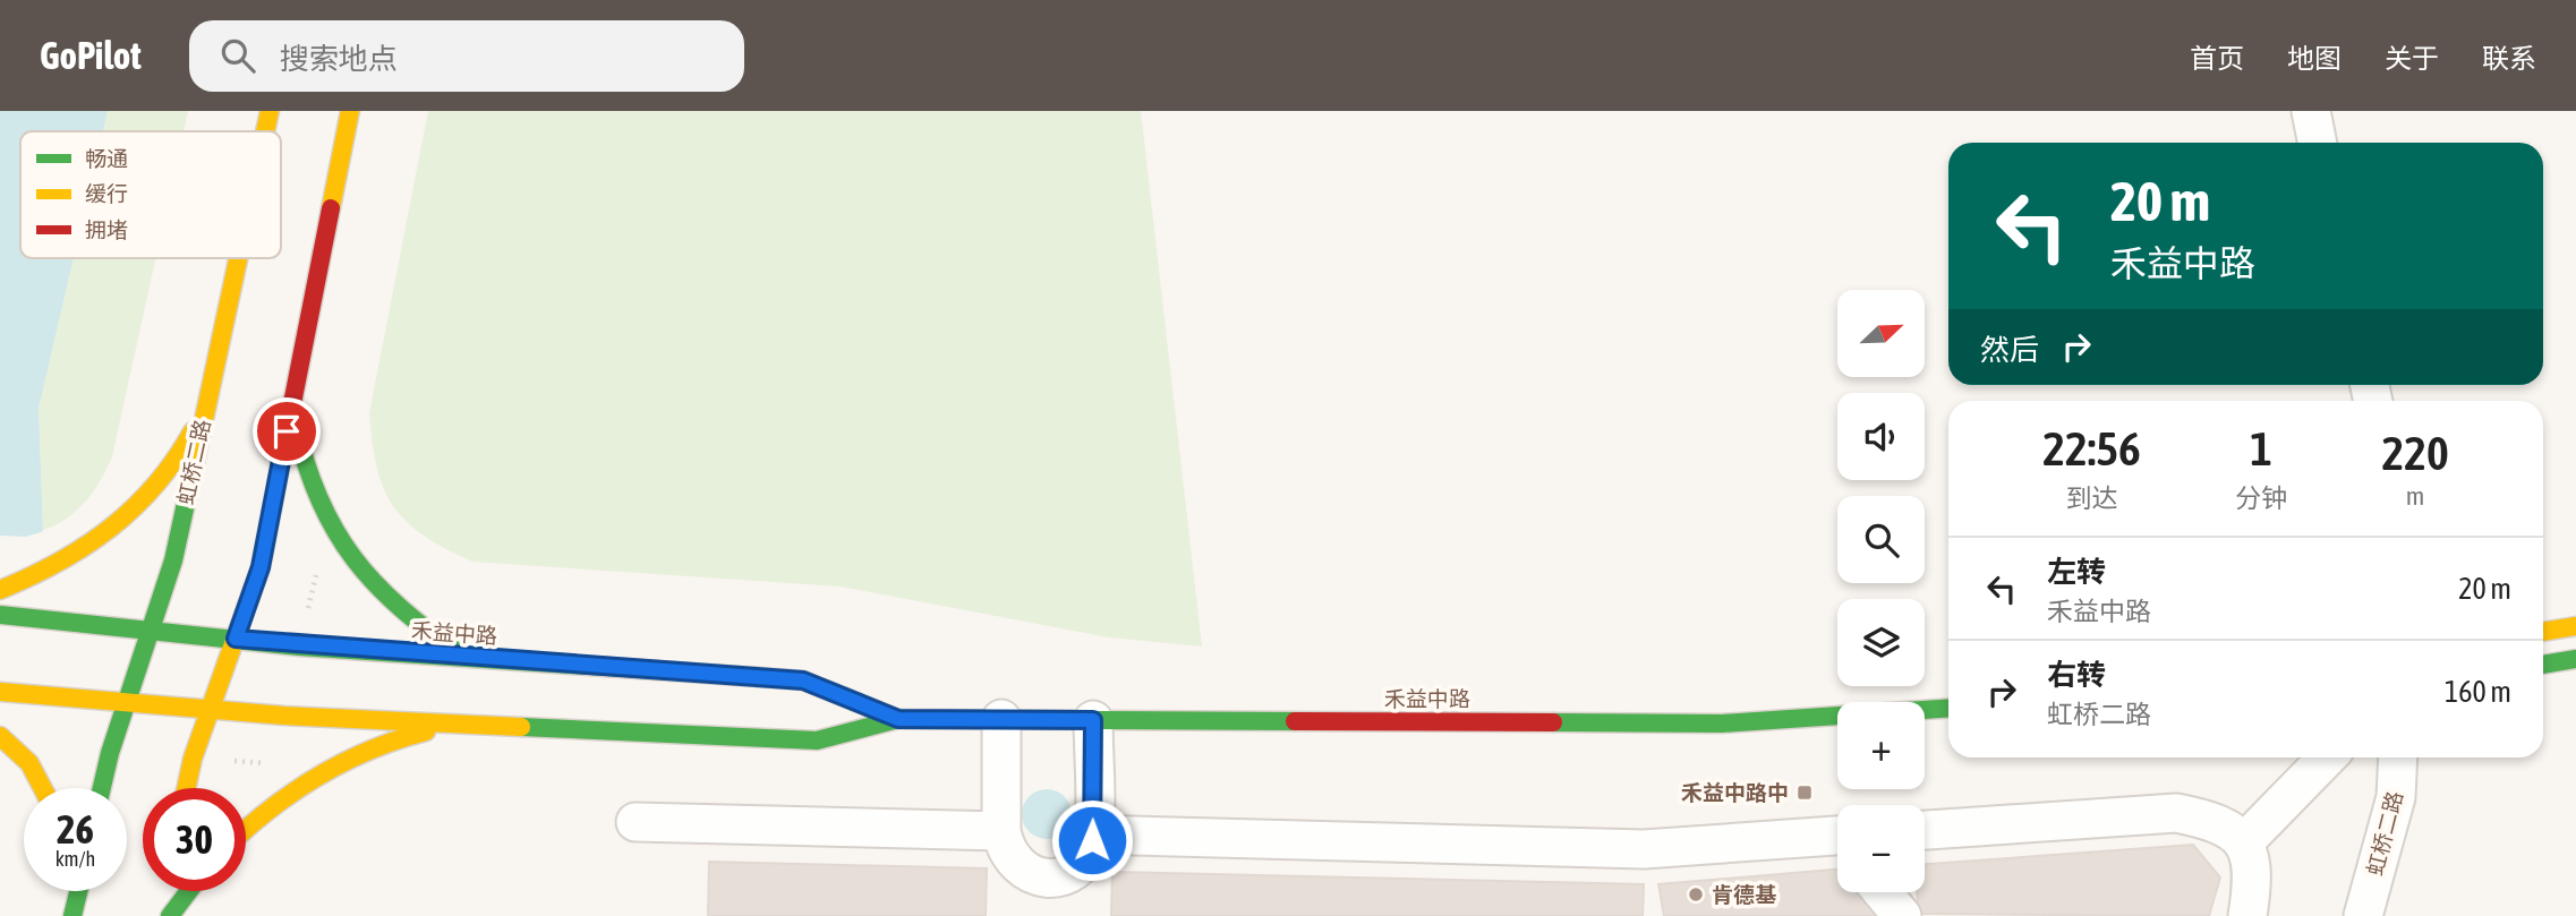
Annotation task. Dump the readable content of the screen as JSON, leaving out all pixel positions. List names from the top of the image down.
{
  "streets": {
    "street": ["虹桥二路", "禾益中路"]
  },
  "crossings": [
    ["虹桥二路", "禾益中路"]
  ],
  "places": {
    "transit": ["禾益中路中"],
    "other": ["肯德基"]
  },
  "legend": ["畅通", "缓行", "拥堵"],
  "north": "top right",
  "page": {
    "header": "GoPilot",
    "search": "搜索地点",
    "nav": [
      "首页",
      "地图",
      "关于",
      "联系"
    ],
    "turn": ["20 m", "禾益中路"],
    "map_buttons": ["+", "−"],
    "then": "然后",
    "eta": [
      "22:56",
      "到达",
      "1",
      "分钟",
      "220",
      "m"
    ],
    "list": [
      {
        "name": "左转",
        "note": "禾益中路",
        "value": "20 m"
      },
      {
        "name": "右转",
        "note": "虹桥二路",
        "value": "160 m"
      }
    ],
    "speed": "26 km/h",
    "limit": "30"
  }
}
